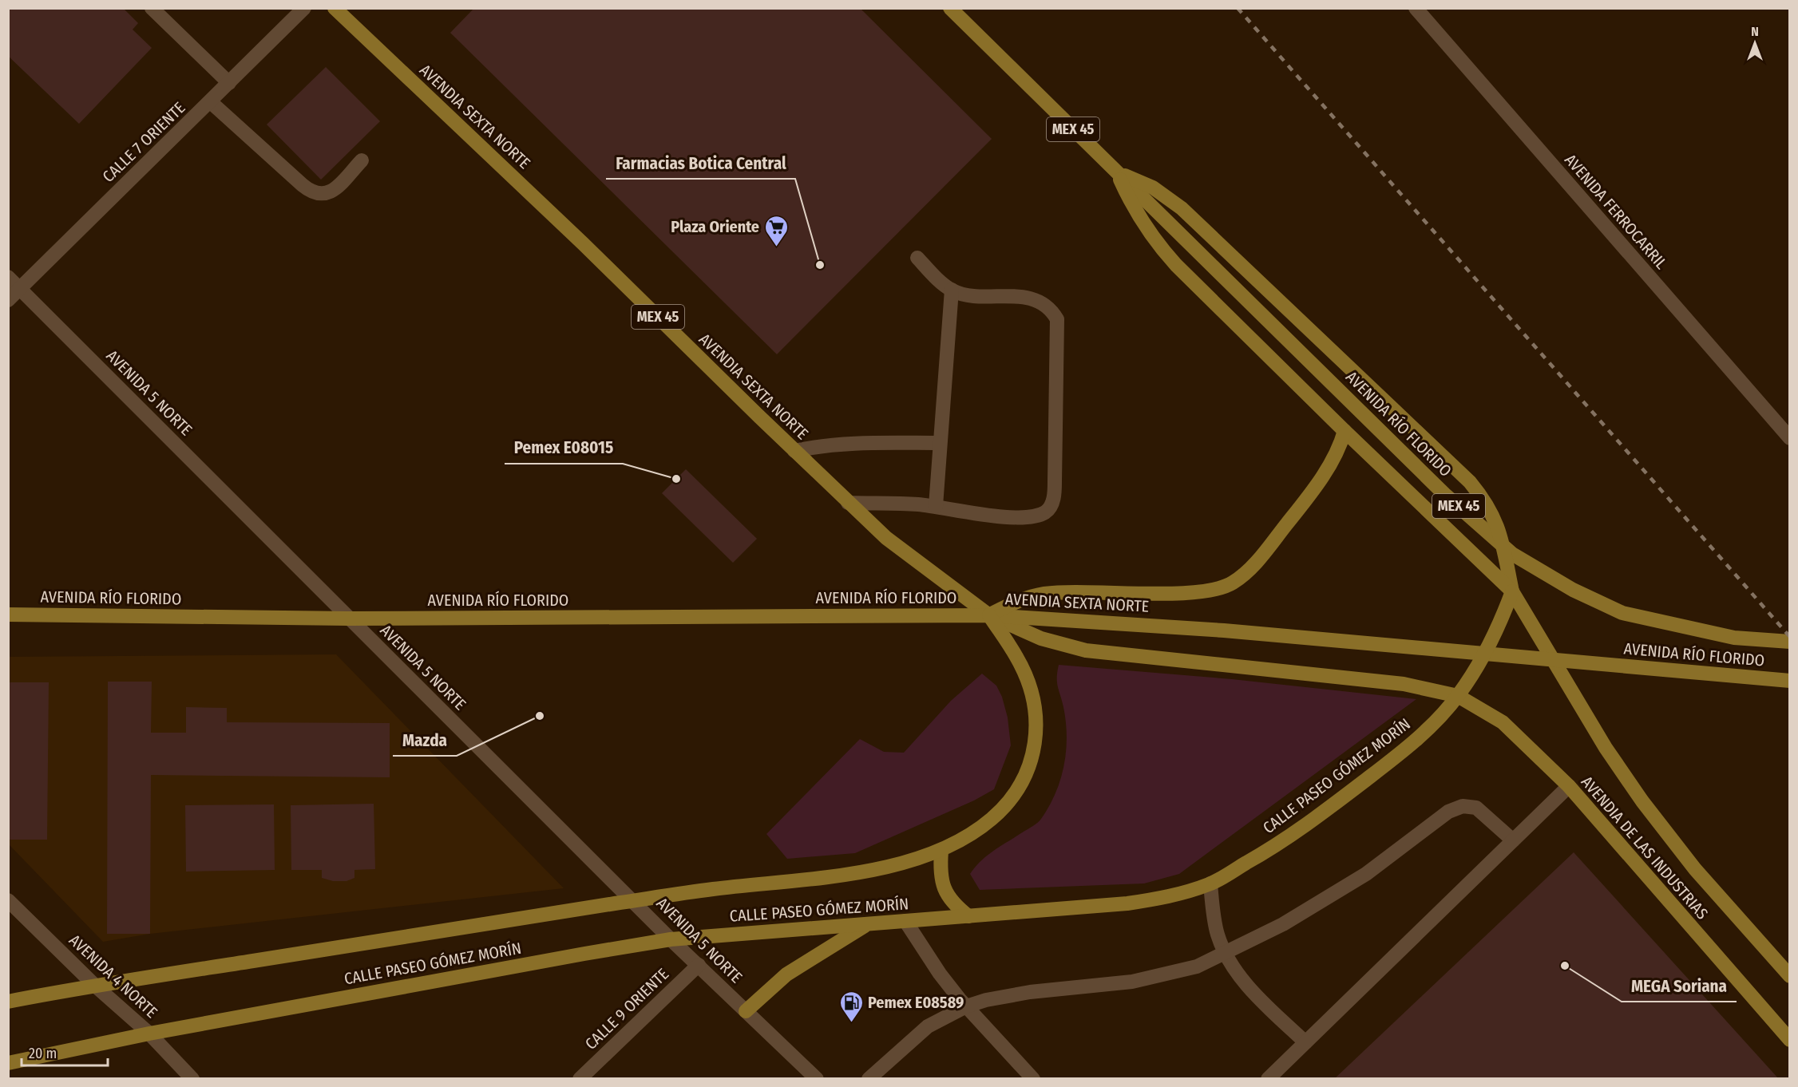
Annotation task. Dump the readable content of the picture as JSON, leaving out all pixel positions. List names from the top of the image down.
{
  "streets": {
    "main road": [
      "AVENDIA SEXTA NORTE",
      "MEX 45",
      "AVENIDA RÍO FLORIDO",
      "CALLE PASEO GÓMEZ MORÍN",
      "AVENDIA DE LAS INDUSTRIAS"
    ],
    "street": [
      "CALLE 7 ORIENTE",
      "AVENIDA FERROCARRIL",
      "AVENIDA 5 NORTE",
      "AVENIDA 4 NORTE",
      "CALLE 9 ORIENTE"
    ]
  },
  "crossings": [
    ["AVENDIA SEXTA NORTE", "AVENIDA RÍO FLORIDO"],
    ["AVENDIA SEXTA NORTE", "CALLE PASEO GÓMEZ MORÍN"],
    ["AVENDIA SEXTA NORTE", "AVENDIA DE LAS INDUSTRIAS"],
    ["MEX 45", "AVENIDA RÍO FLORIDO"],
    ["CALLE 7 ORIENTE", "AVENIDA 5 NORTE"],
    ["AVENIDA 5 NORTE", "AVENIDA RÍO FLORIDO"],
    ["AVENIDA 5 NORTE", "CALLE PASEO GÓMEZ MORÍN"],
    ["AVENIDA 5 NORTE", "CALLE 9 ORIENTE"],
    ["AVENIDA RÍO FLORIDO", "CALLE PASEO GÓMEZ MORÍN"],
    ["AVENIDA RÍO FLORIDO", "AVENDIA DE LAS INDUSTRIAS"],
    ["CALLE PASEO GÓMEZ MORÍN", "AVENDIA DE LAS INDUSTRIAS"],
    ["CALLE PASEO GÓMEZ MORÍN", "AVENIDA 4 NORTE"]
  ],
  "places": {
    "supermarket": ["Plaza Oriente"],
    "other": [
      "Farmacias Botica Central",
      "Pemex E08015",
      "Mazda",
      "MEGA Soriana"
    ],
    "fuel station": ["Pemex E08589"]
  },
  "scale_bar": "20 m",
  "north": "top"
}
